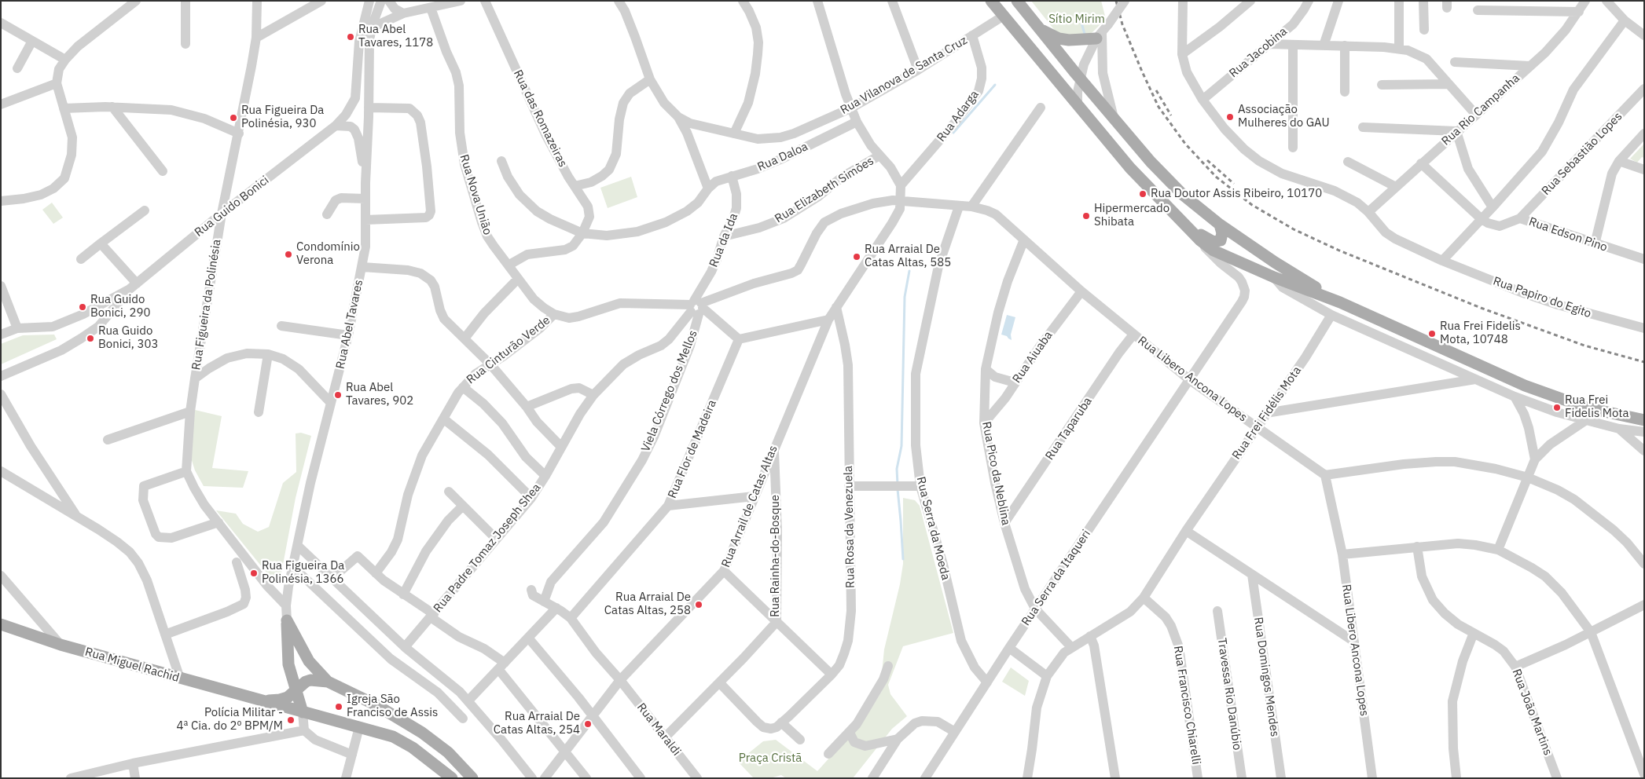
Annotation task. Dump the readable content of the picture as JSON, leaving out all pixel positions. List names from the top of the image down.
{
  "streets": {
    "main road": ["Rua Abel Tavares", "Rua Miguel Rachid"],
    "street": [
      "Rua Jacobina",
      "Rua Vilanova de Santa Cruz",
      "Rua Rio Campanha",
      "Rua Adarga",
      "Rua das Romazeiras",
      "Rua Sebastião Lopes",
      "Rua Daloa",
      "Rua Elizabeth Simões",
      "Rua Nova União",
      "Rua Guido Bonici",
      "Rua Edson Pino",
      "Rua da Ida",
      "Rua Papiro do Egito",
      "Rua Figueira da Polinésia",
      "Rua Cinturão Verde",
      "Rua Aiuaba",
      "Rua Libero Ancona Lopes",
      "Viela Córrego dos Mellos",
      "Rua Frei Fidélis Mota",
      "Rua Taparuba",
      "Rua Flor de Madeira",
      "Rua Pico da Neblina",
      "Rua Arrail de Catas Altas",
      "Rua Rosa da Venezuela",
      "Rua Serra da Moeda",
      "Rua Padre Tomaz Joseph Shea",
      "Rua Rainha-do-Bosque",
      "Rua Serra da Itaqueri",
      "Rua Domingos Mendes",
      "Travessa Rio Danúbio",
      "Rua Francisco Chiarelli",
      "Rua João Martins",
      "Rua Maraldi"
    ]
  },
  "crossings": [
    ["Rua Jacobina", "Rua Papiro do Egito"],
    ["Rua Vilanova de Santa Cruz", "Rua Adarga"],
    ["Rua Rio Campanha", "Rua Edson Pino"],
    ["Rua Rio Campanha", "Rua Papiro do Egito"],
    ["Rua das Romazeiras", "Rua Daloa"],
    ["Rua Sebastião Lopes", "Rua Edson Pino"],
    ["Rua Daloa", "Rua da Ida"],
    ["Rua Elizabeth Simões", "Rua da Ida"],
    ["Rua Nova União", "Rua Cinturão Verde"],
    ["Rua Guido Bonici", "Rua Figueira da Polinésia"],
    ["Rua da Ida", "Rua Cinturão Verde"],
    ["Rua da Ida", "Viela Córrego dos Mellos"],
    ["Rua da Ida", "Rua Padre Tomaz Joseph Shea"],
    ["Rua Figueira da Polinésia", "Rua Abel Tavares"],
    ["Rua Abel Tavares", "Rua Miguel Rachid"],
    ["Rua Cinturão Verde", "Rua Libero Ancona Lopes"],
    ["Rua Cinturão Verde", "Viela Córrego dos Mellos"],
    ["Rua Cinturão Verde", "Rua Arrail de Catas Altas"],
    ["Rua Cinturão Verde", "Rua Padre Tomaz Joseph Shea"],
    ["Rua Aiuaba", "Rua Libero Ancona Lopes"],
    ["Rua Aiuaba", "Rua Pico da Neblina"],
    ["Rua Libero Ancona Lopes", "Rua Frei Fidélis Mota"],
    ["Rua Libero Ancona Lopes", "Rua Taparuba"],
    ["Rua Libero Ancona Lopes", "Rua Pico da Neblina"],
    ["Rua Libero Ancona Lopes", "Rua Arrail de Catas Altas"],
    ["Rua Libero Ancona Lopes", "Rua Serra da Moeda"],
    ["Rua Libero Ancona Lopes", "Rua Serra da Itaqueri"],
    ["Viela Córrego dos Mellos", "Rua Padre Tomaz Joseph Shea"],
    ["Viela Córrego dos Mellos", "Rua Maraldi"],
    ["Rua Frei Fidélis Mota", "Rua Pico da Neblina"],
    ["Rua Frei Fidélis Mota", "Rua Francisco Chiarelli"],
    ["Rua Taparuba", "Rua Pico da Neblina"],
    ["Rua Flor de Madeira", "Rua Maraldi"],
    ["Rua Pico da Neblina", "Rua Serra da Itaqueri"],
    ["Rua Arrail de Catas Altas", "Rua Rosa da Venezuela"],
    ["Rua Arrail de Catas Altas", "Rua Rainha-do-Bosque"],
    ["Rua Arrail de Catas Altas", "Rua Maraldi"],
    ["Rua Rosa da Venezuela", "Rua Rainha-do-Bosque"],
    ["Rua Serra da Moeda", "Rua Serra da Itaqueri"],
    ["Rua Rainha-do-Bosque", "Rua Maraldi"]
  ],
  "parks": ["Sítio Mirim", "Praça Cristã"],
  "places": [
    "Rua Abel Tavares, 1178",
    "Associação Mulheres do GAU",
    "Rua Figueira Da Polinésia, 930",
    "Rua Doutor Assis Ribeiro, 10170",
    "Hipermercado Shibata",
    "Condomínio Verona",
    "Rua Arraial De Catas Altas, 585",
    "Rua Guido Bonici, 290",
    "Rua Frei Fidelis Mota, 10748",
    "Rua Guido Bonici, 303",
    "Rua Abel Tavares, 902",
    "Rua Frei Fidelis Mota",
    "Rua Figueira Da Polinésia, 1366",
    "Rua Arraial De Catas Altas, 258",
    "Igreja São Franciso de Assis",
    "Polícia Militar - 4ª Cia. do 2º BPM/M",
    "Rua Arraial De Catas Altas, 254"
  ]
}
